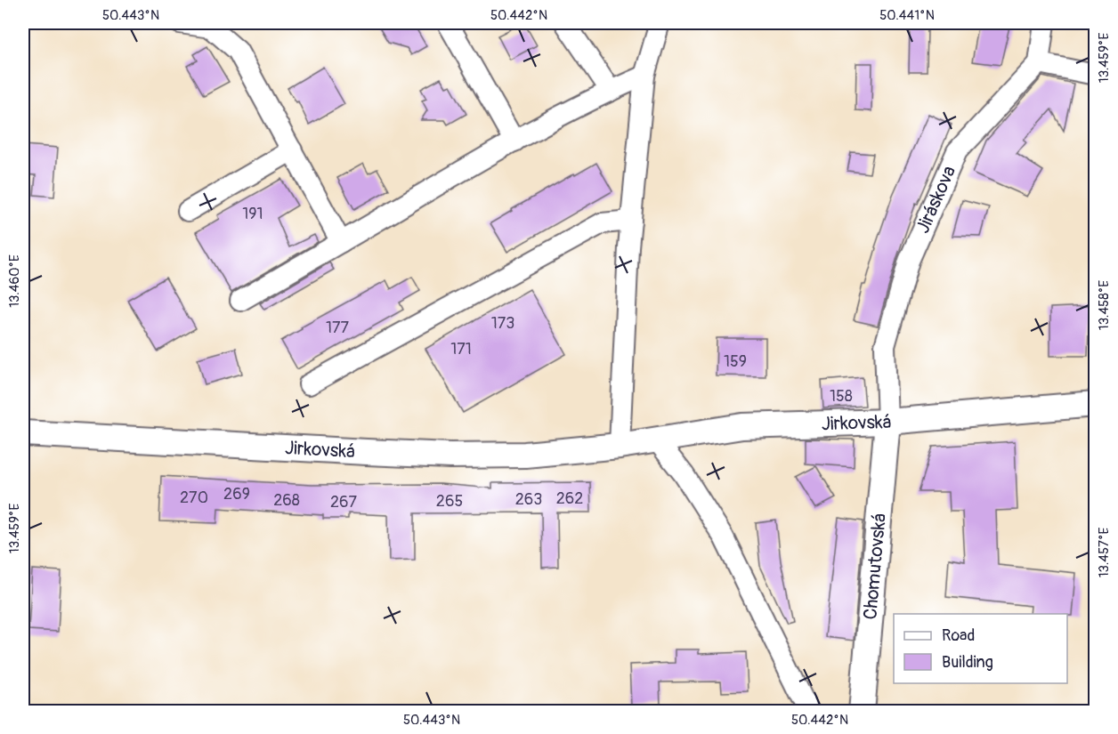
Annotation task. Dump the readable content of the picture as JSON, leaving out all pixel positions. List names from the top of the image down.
{
  "streets": {
    "street": ["Jiráskova", "Jirkovská", "Chomutovská"]
  },
  "crossings": [
    ["Jiráskova", "Jirkovská"],
    ["Jiráskova", "Chomutovská"],
    ["Jirkovská", "Chomutovská"]
  ],
  "house_numbers": [
    "191",
    "173",
    "177",
    "171",
    "159",
    "158",
    "269",
    "270",
    "262",
    "263",
    "268",
    "265",
    "267"
  ],
  "legend": ["Road", "Building"],
  "coordinates": [
    "50.443°N",
    "50.442°N",
    "50.441°N",
    "13.459°E",
    "13.460°E",
    "13.458°E",
    "13.457°E"
  ]
}
